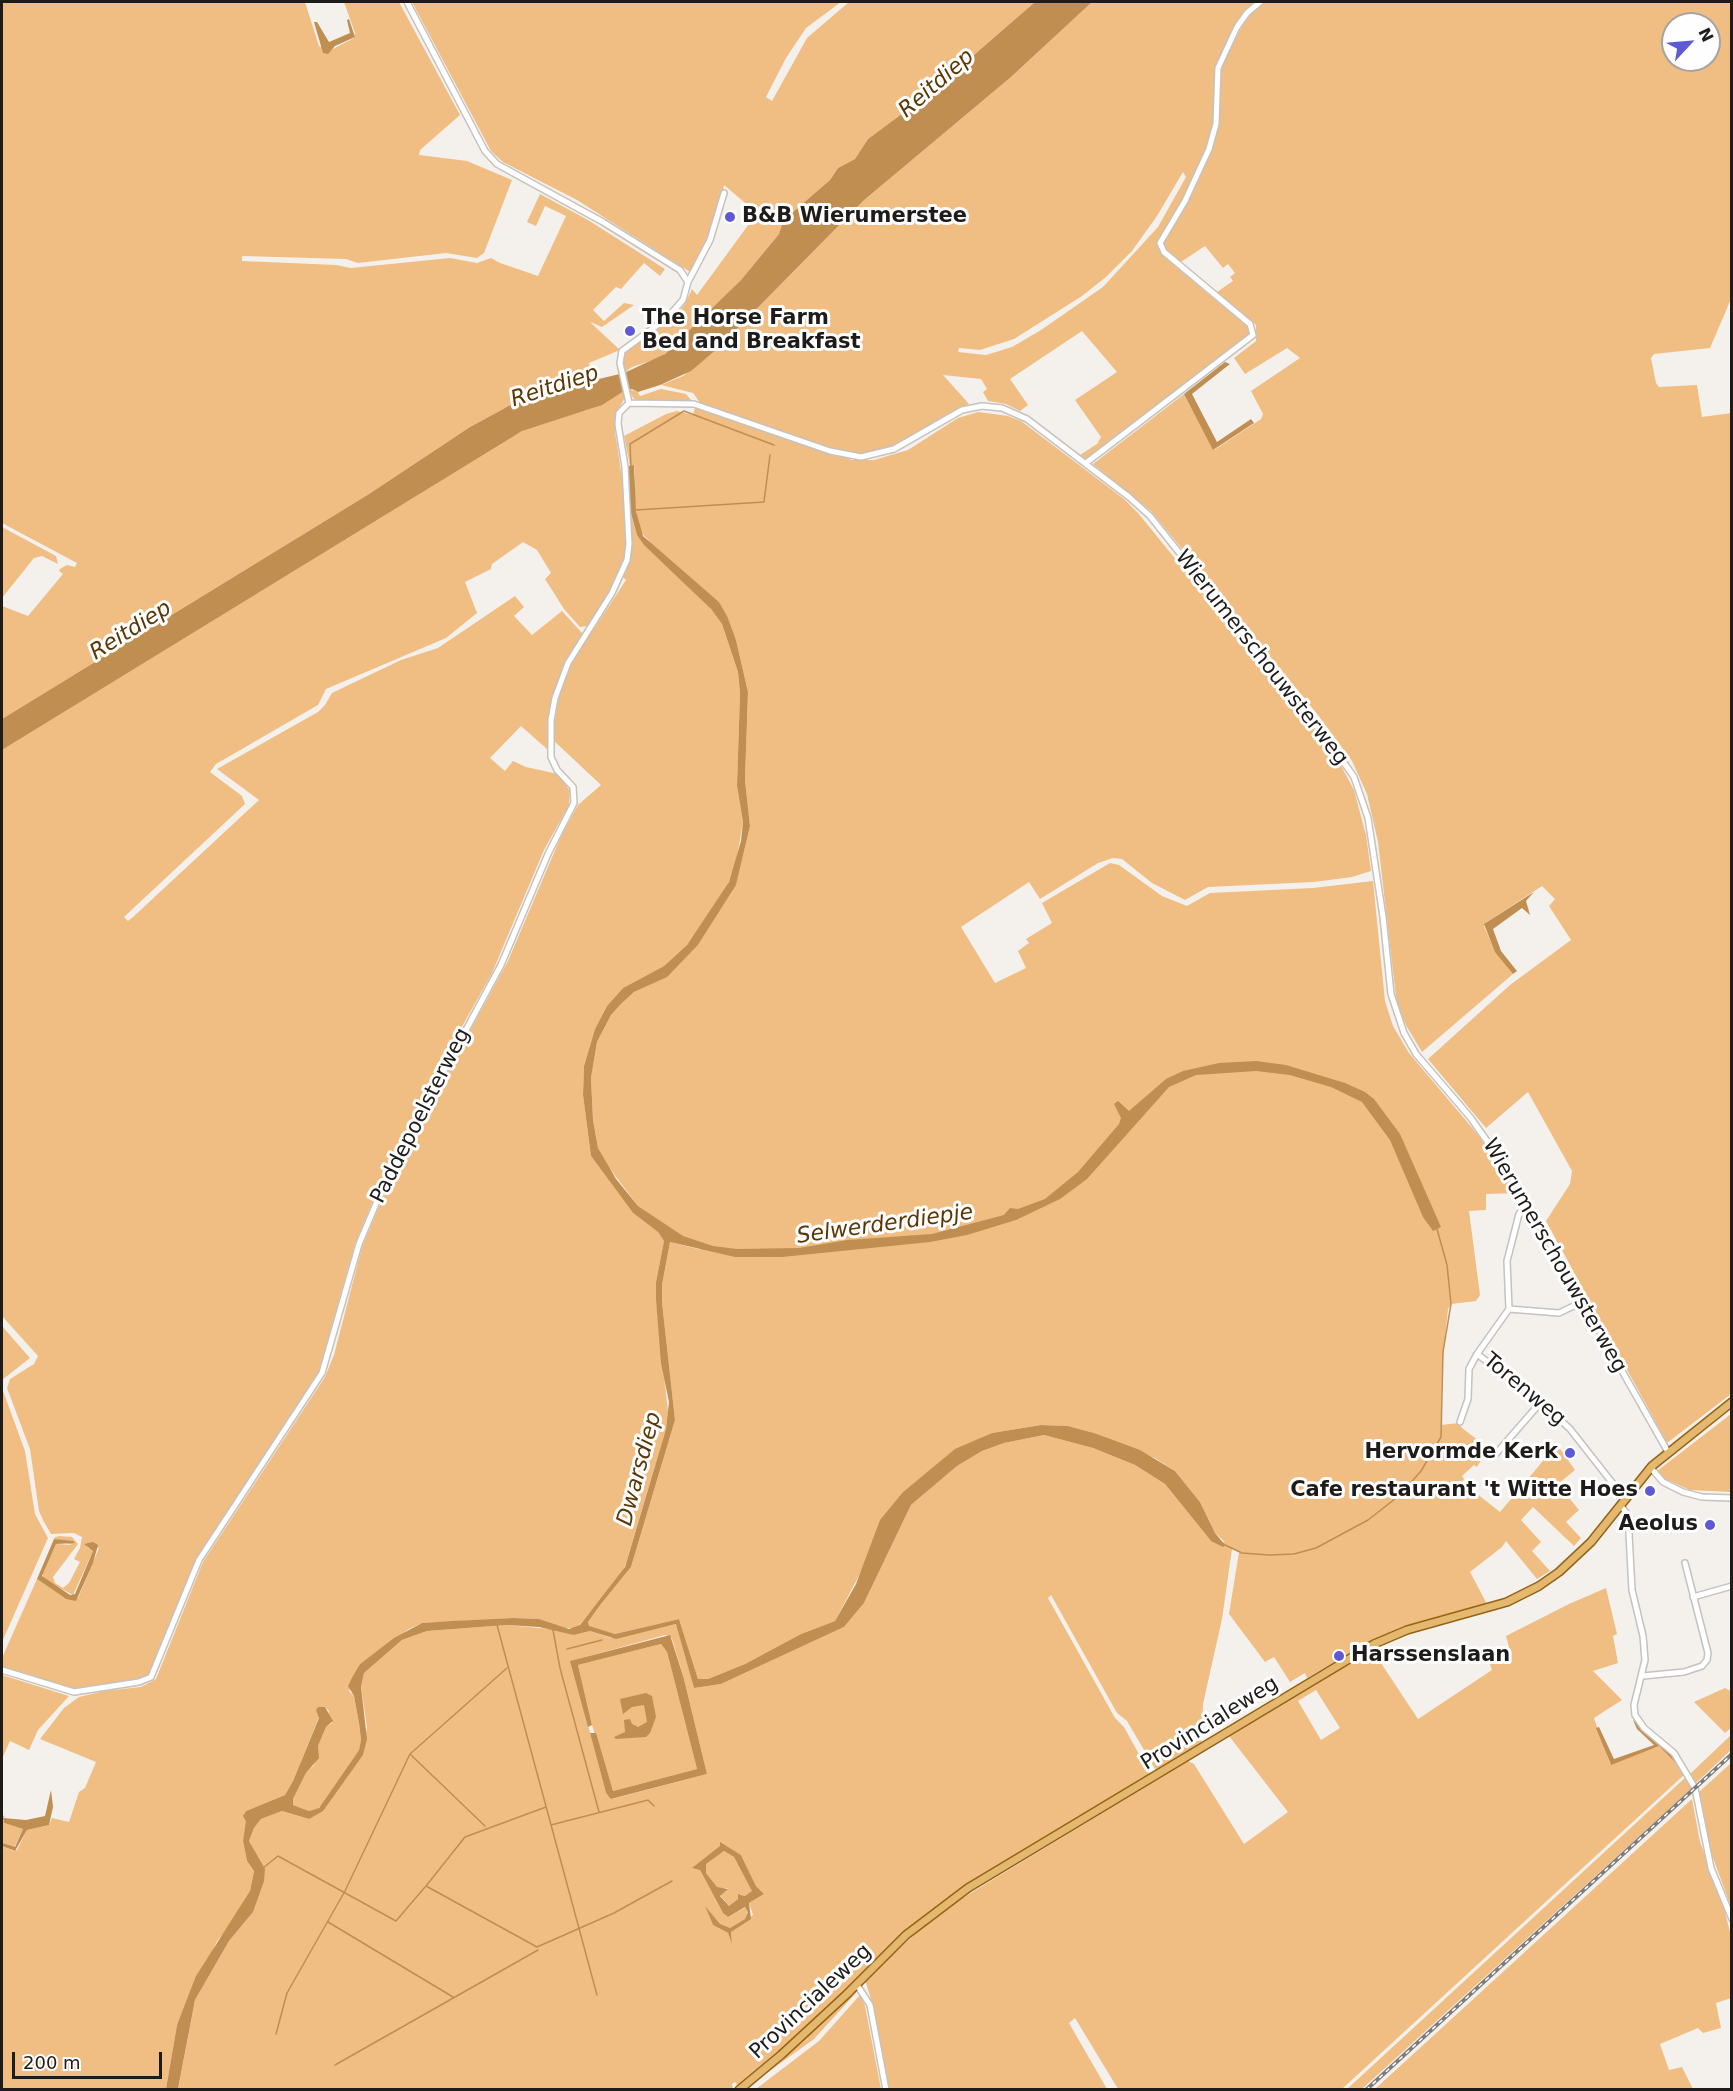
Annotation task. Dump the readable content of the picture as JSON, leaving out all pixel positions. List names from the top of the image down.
{
  "streets": {
    "main road": ["Provincialeweg"],
    "street": ["Wierumerschouwsterweg", "Paddepoelsterweg", "Torenweg"]
  },
  "crossings": [
    ["Wierumerschouwsterweg", "Paddepoelsterweg"],
    ["Wierumerschouwsterweg", "Provincialeweg"],
    ["Torenweg", "Provincialeweg"]
  ],
  "water": ["Reitdiep", "Selwerderdiepje", "Dwarsdiep"],
  "places": [
    "B&B Wierumerstee",
    "The Horse Farm Bed and Breakfast",
    "Hervormde Kerk",
    "Cafe restaurant 't Witte Hoes",
    "Aeolus",
    "Harssenslaan"
  ],
  "scale_bar": "200 m",
  "north": "top right"
}
